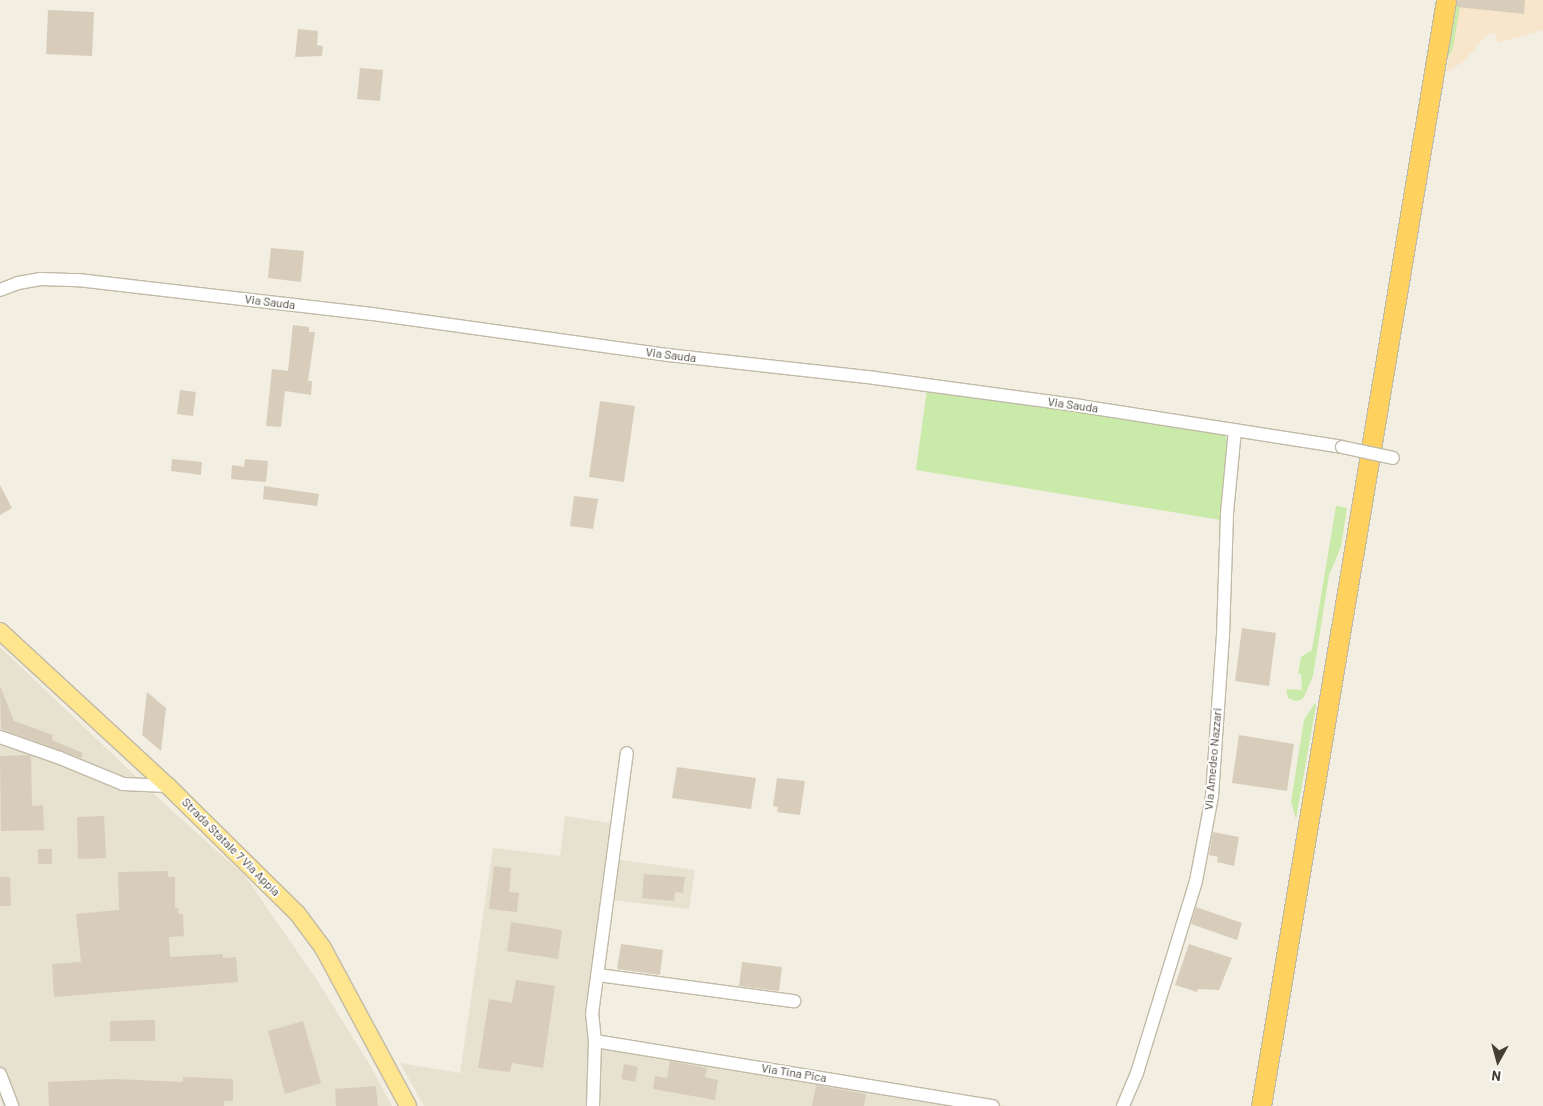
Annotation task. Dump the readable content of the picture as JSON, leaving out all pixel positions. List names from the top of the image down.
{
  "streets": {
    "main road": ["Strada Statale 7 Via Appia"],
    "street": ["Via Sauda", "Via Amedeo Nazzari", "Via Tina Pica"]
  },
  "crossings": [
    ["Via Sauda", "Via Amedeo Nazzari"]
  ],
  "north": "bottom"
}
